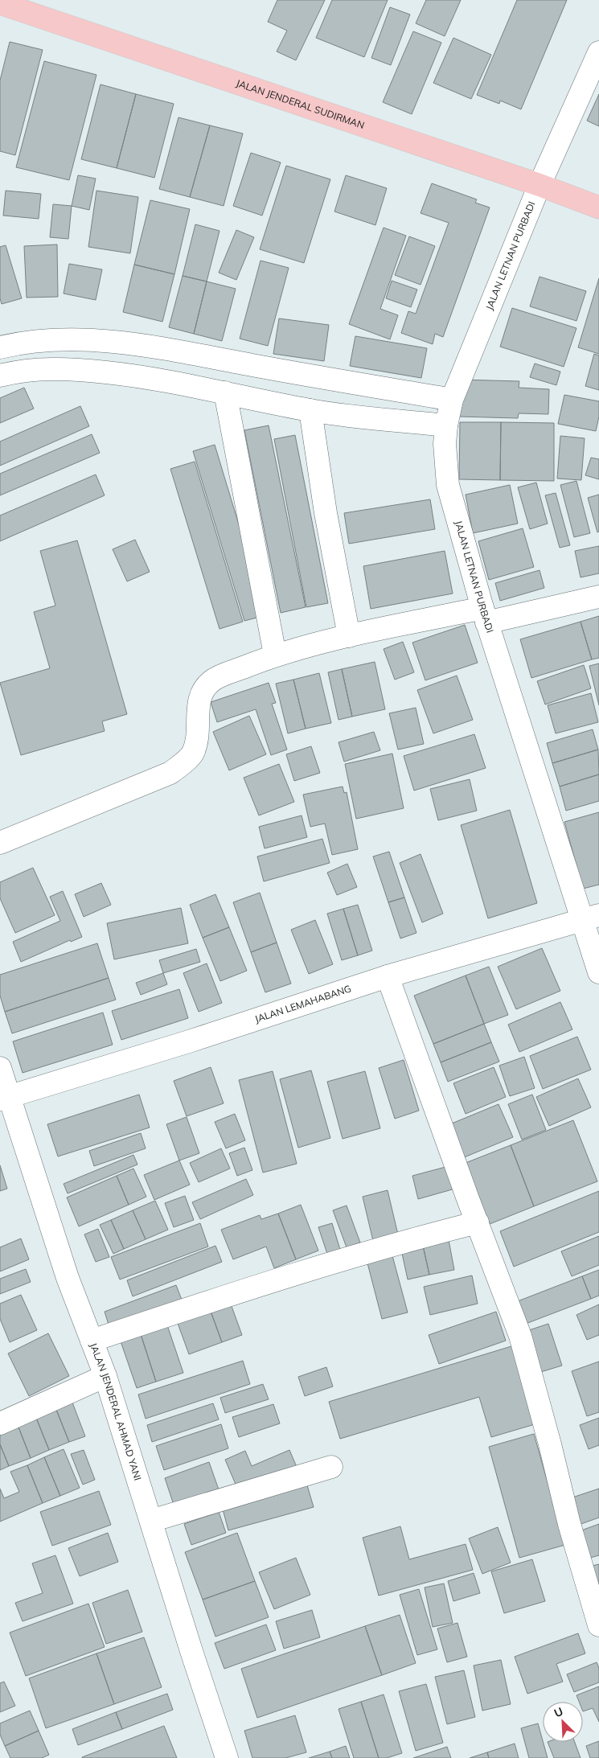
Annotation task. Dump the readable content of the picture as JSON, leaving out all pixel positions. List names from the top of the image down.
{
  "streets": {
    "main road": ["JALAN JENDERAL SUDIRMAN"],
    "street": ["JALAN LETNAN PURBADI", "JALAN LEMAHABANG", "JALAN JENDERAL AHMAD YANI"]
  },
  "crossings": [
    ["JALAN JENDERAL SUDIRMAN", "JALAN LETNAN PURBADI"],
    ["JALAN LETNAN PURBADI", "JALAN LEMAHABANG"],
    ["JALAN LEMAHABANG", "JALAN JENDERAL AHMAD YANI"]
  ],
  "north": "top left"
}
